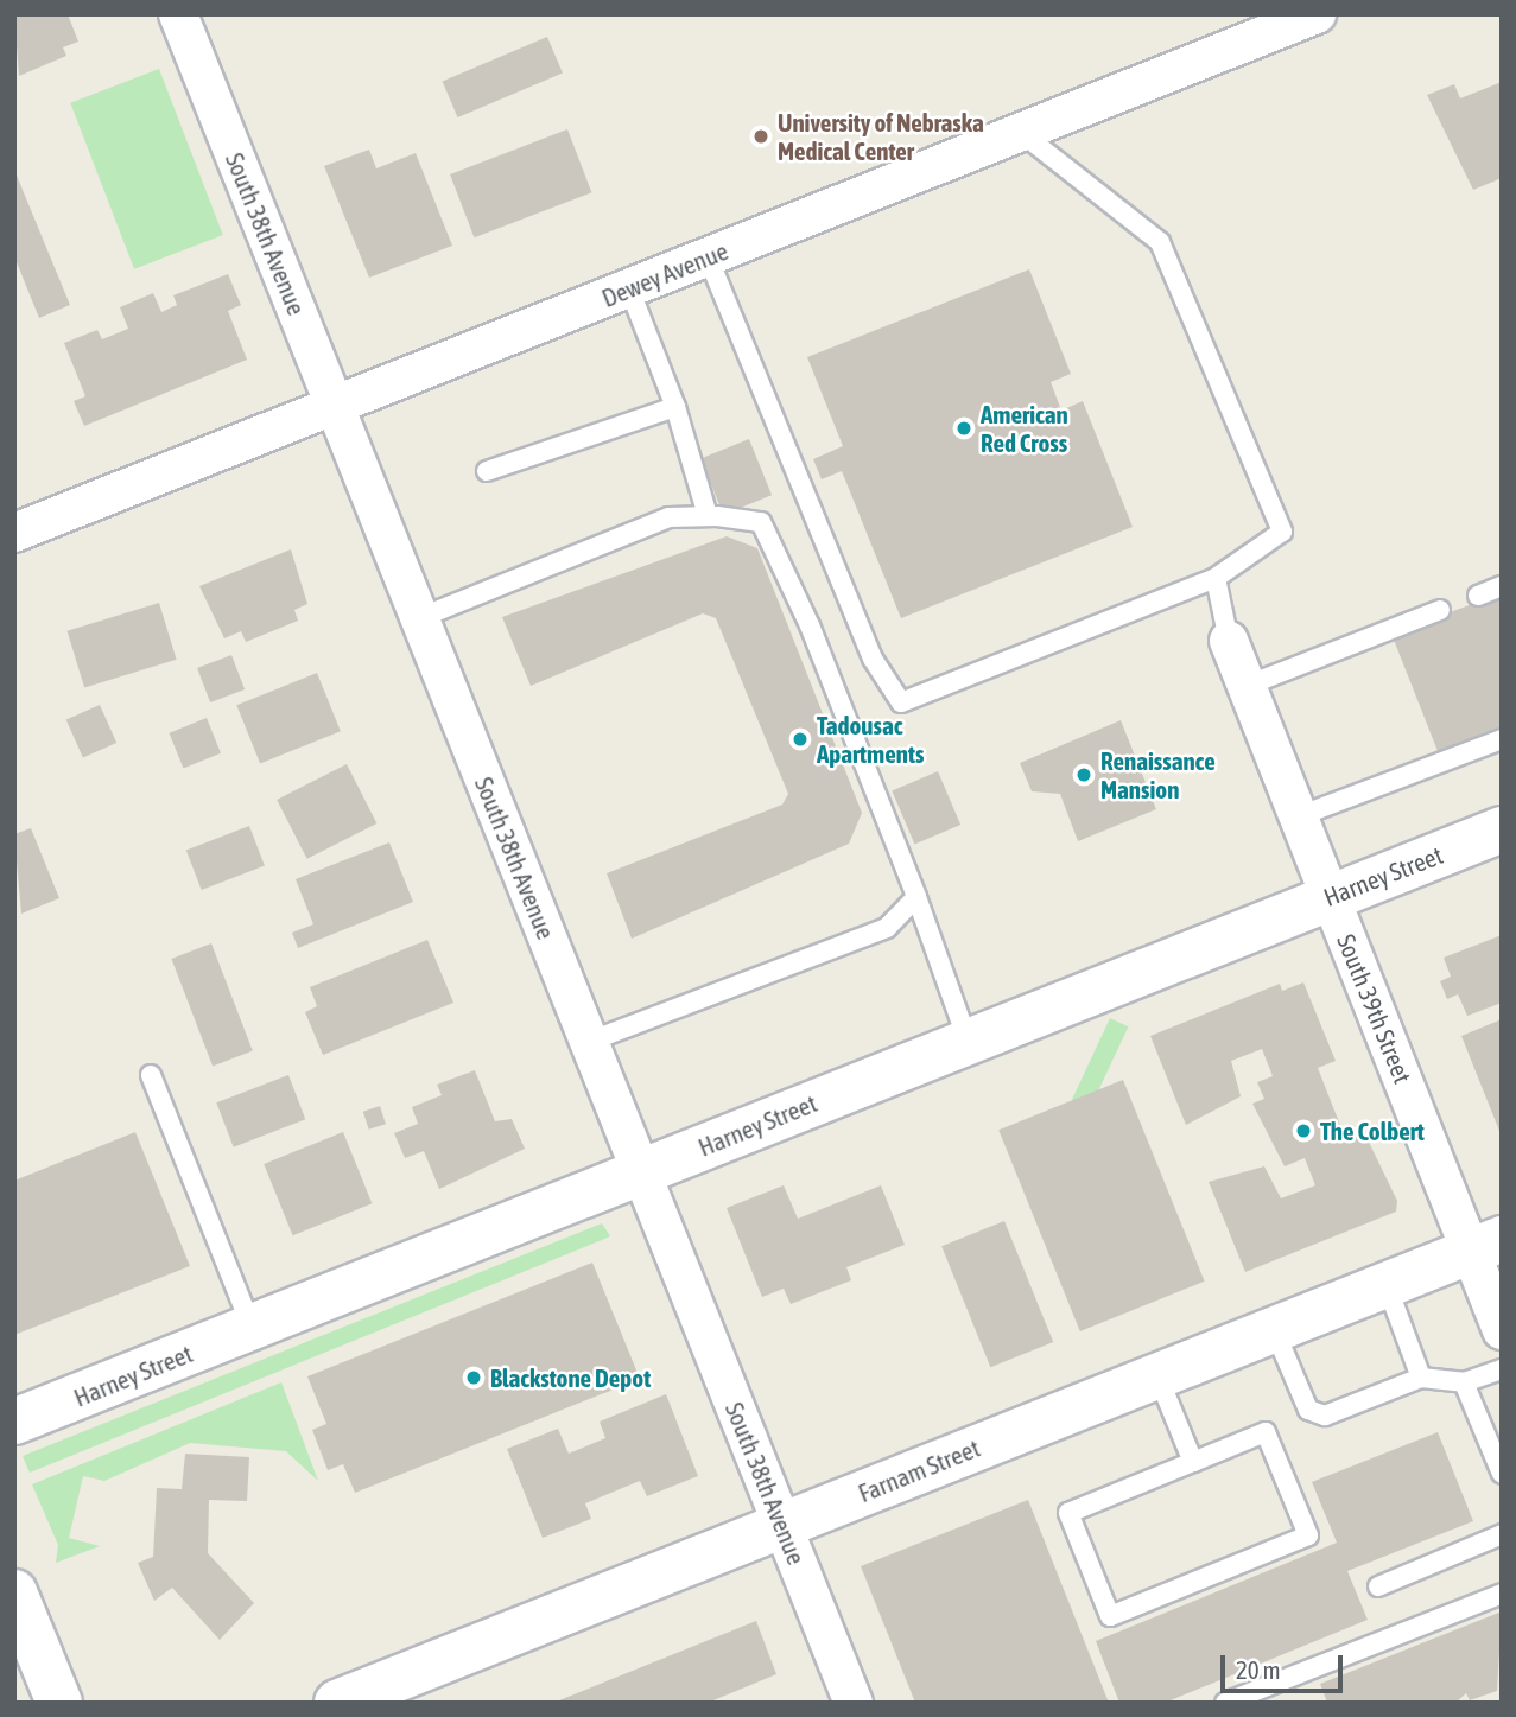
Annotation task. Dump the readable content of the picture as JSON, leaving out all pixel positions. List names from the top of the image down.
{
  "streets": {
    "main road": ["Harney Street", "Farnam Street"],
    "street": ["South 38th Avenue", "Dewey Avenue", "South 39th Street"]
  },
  "crossings": [
    ["South 38th Avenue", "Dewey Avenue"],
    ["South 38th Avenue", "Harney Street"],
    ["South 38th Avenue", "Farnam Street"],
    ["Harney Street", "South 39th Street"],
    ["South 39th Street", "Farnam Street"]
  ],
  "places": [
    "University of Nebraska Medical Center",
    "American Red Cross",
    "Tadousac Apartments",
    "Renaissance Mansion",
    "The Colbert",
    "Blackstone Depot"
  ],
  "scale_bar": "20 m"
}
